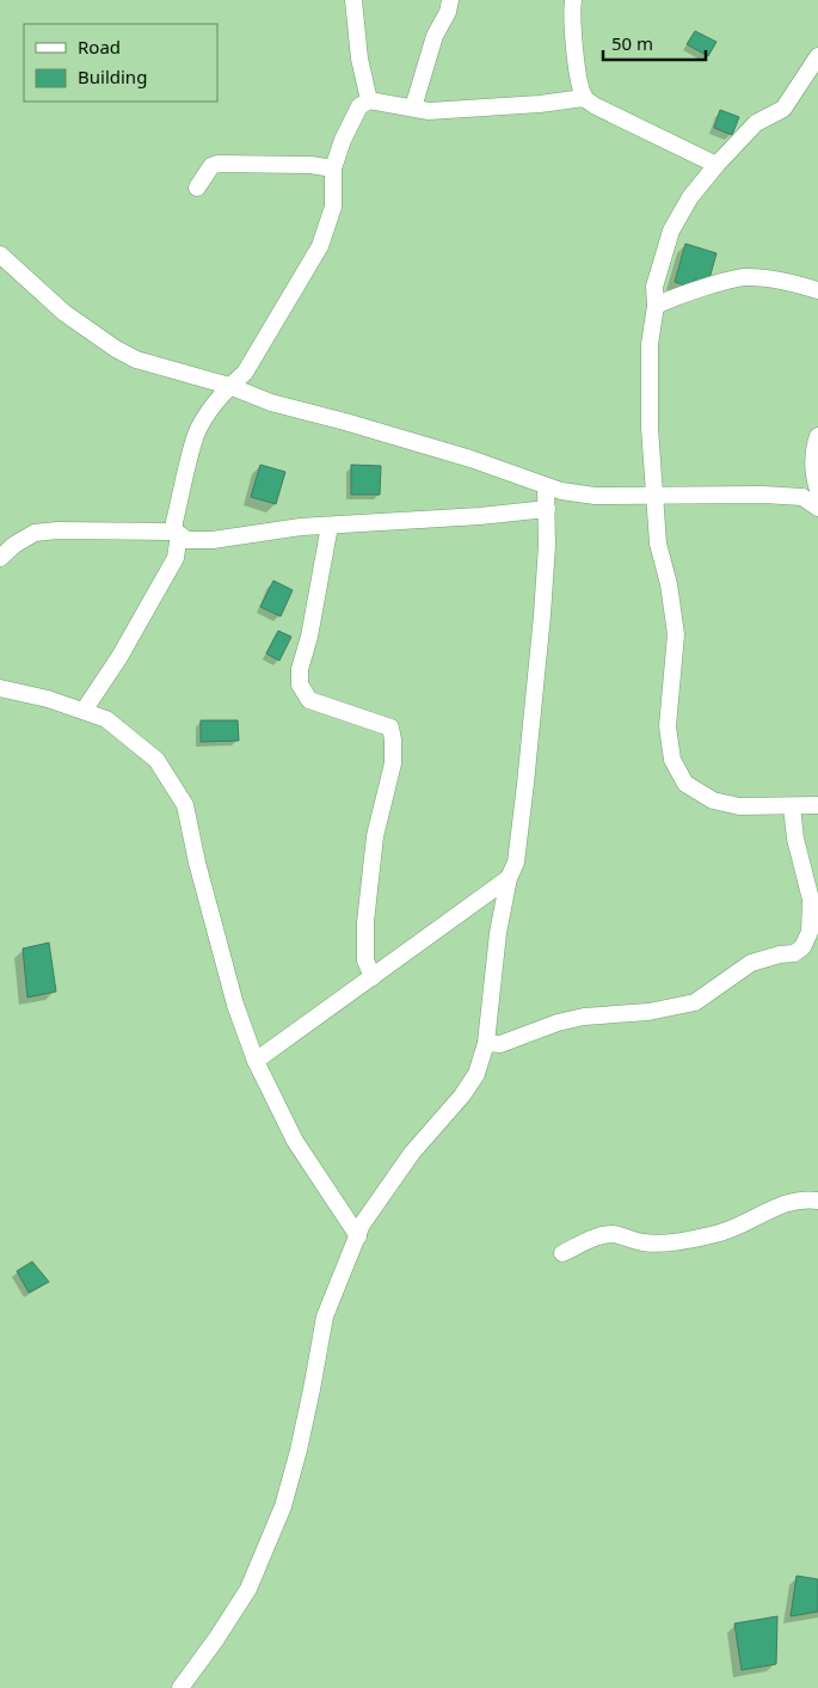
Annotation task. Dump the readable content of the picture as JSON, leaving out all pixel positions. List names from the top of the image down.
{
  "legend": ["Road", "Building"],
  "scale_bar": "50 m"
}
